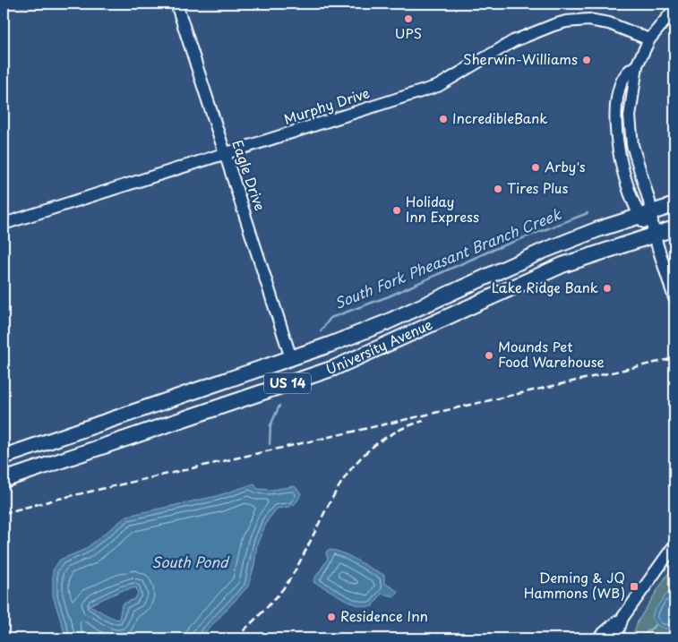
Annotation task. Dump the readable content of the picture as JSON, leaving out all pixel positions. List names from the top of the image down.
{
  "streets": {
    "main road": ["University Avenue", "US 14"],
    "street": ["Murphy Drive", "Eagle Drive"]
  },
  "crossings": [
    ["Murphy Drive", "Eagle Drive"],
    ["Eagle Drive", "University Avenue"]
  ],
  "water": ["South Fork Pheasant Branch Creek", "South Pond"],
  "places": {
    "other": [
      "UPS",
      "Sherwin-Williams",
      "IncredibleBank",
      "Arby's",
      "Tires Plus",
      "Holiday Inn Express",
      "Lake Ridge Bank",
      "Mounds Pet Food Warehouse",
      "Residence Inn"
    ],
    "transit": ["Deming & JQ Hammons (WB)"]
  }
}
